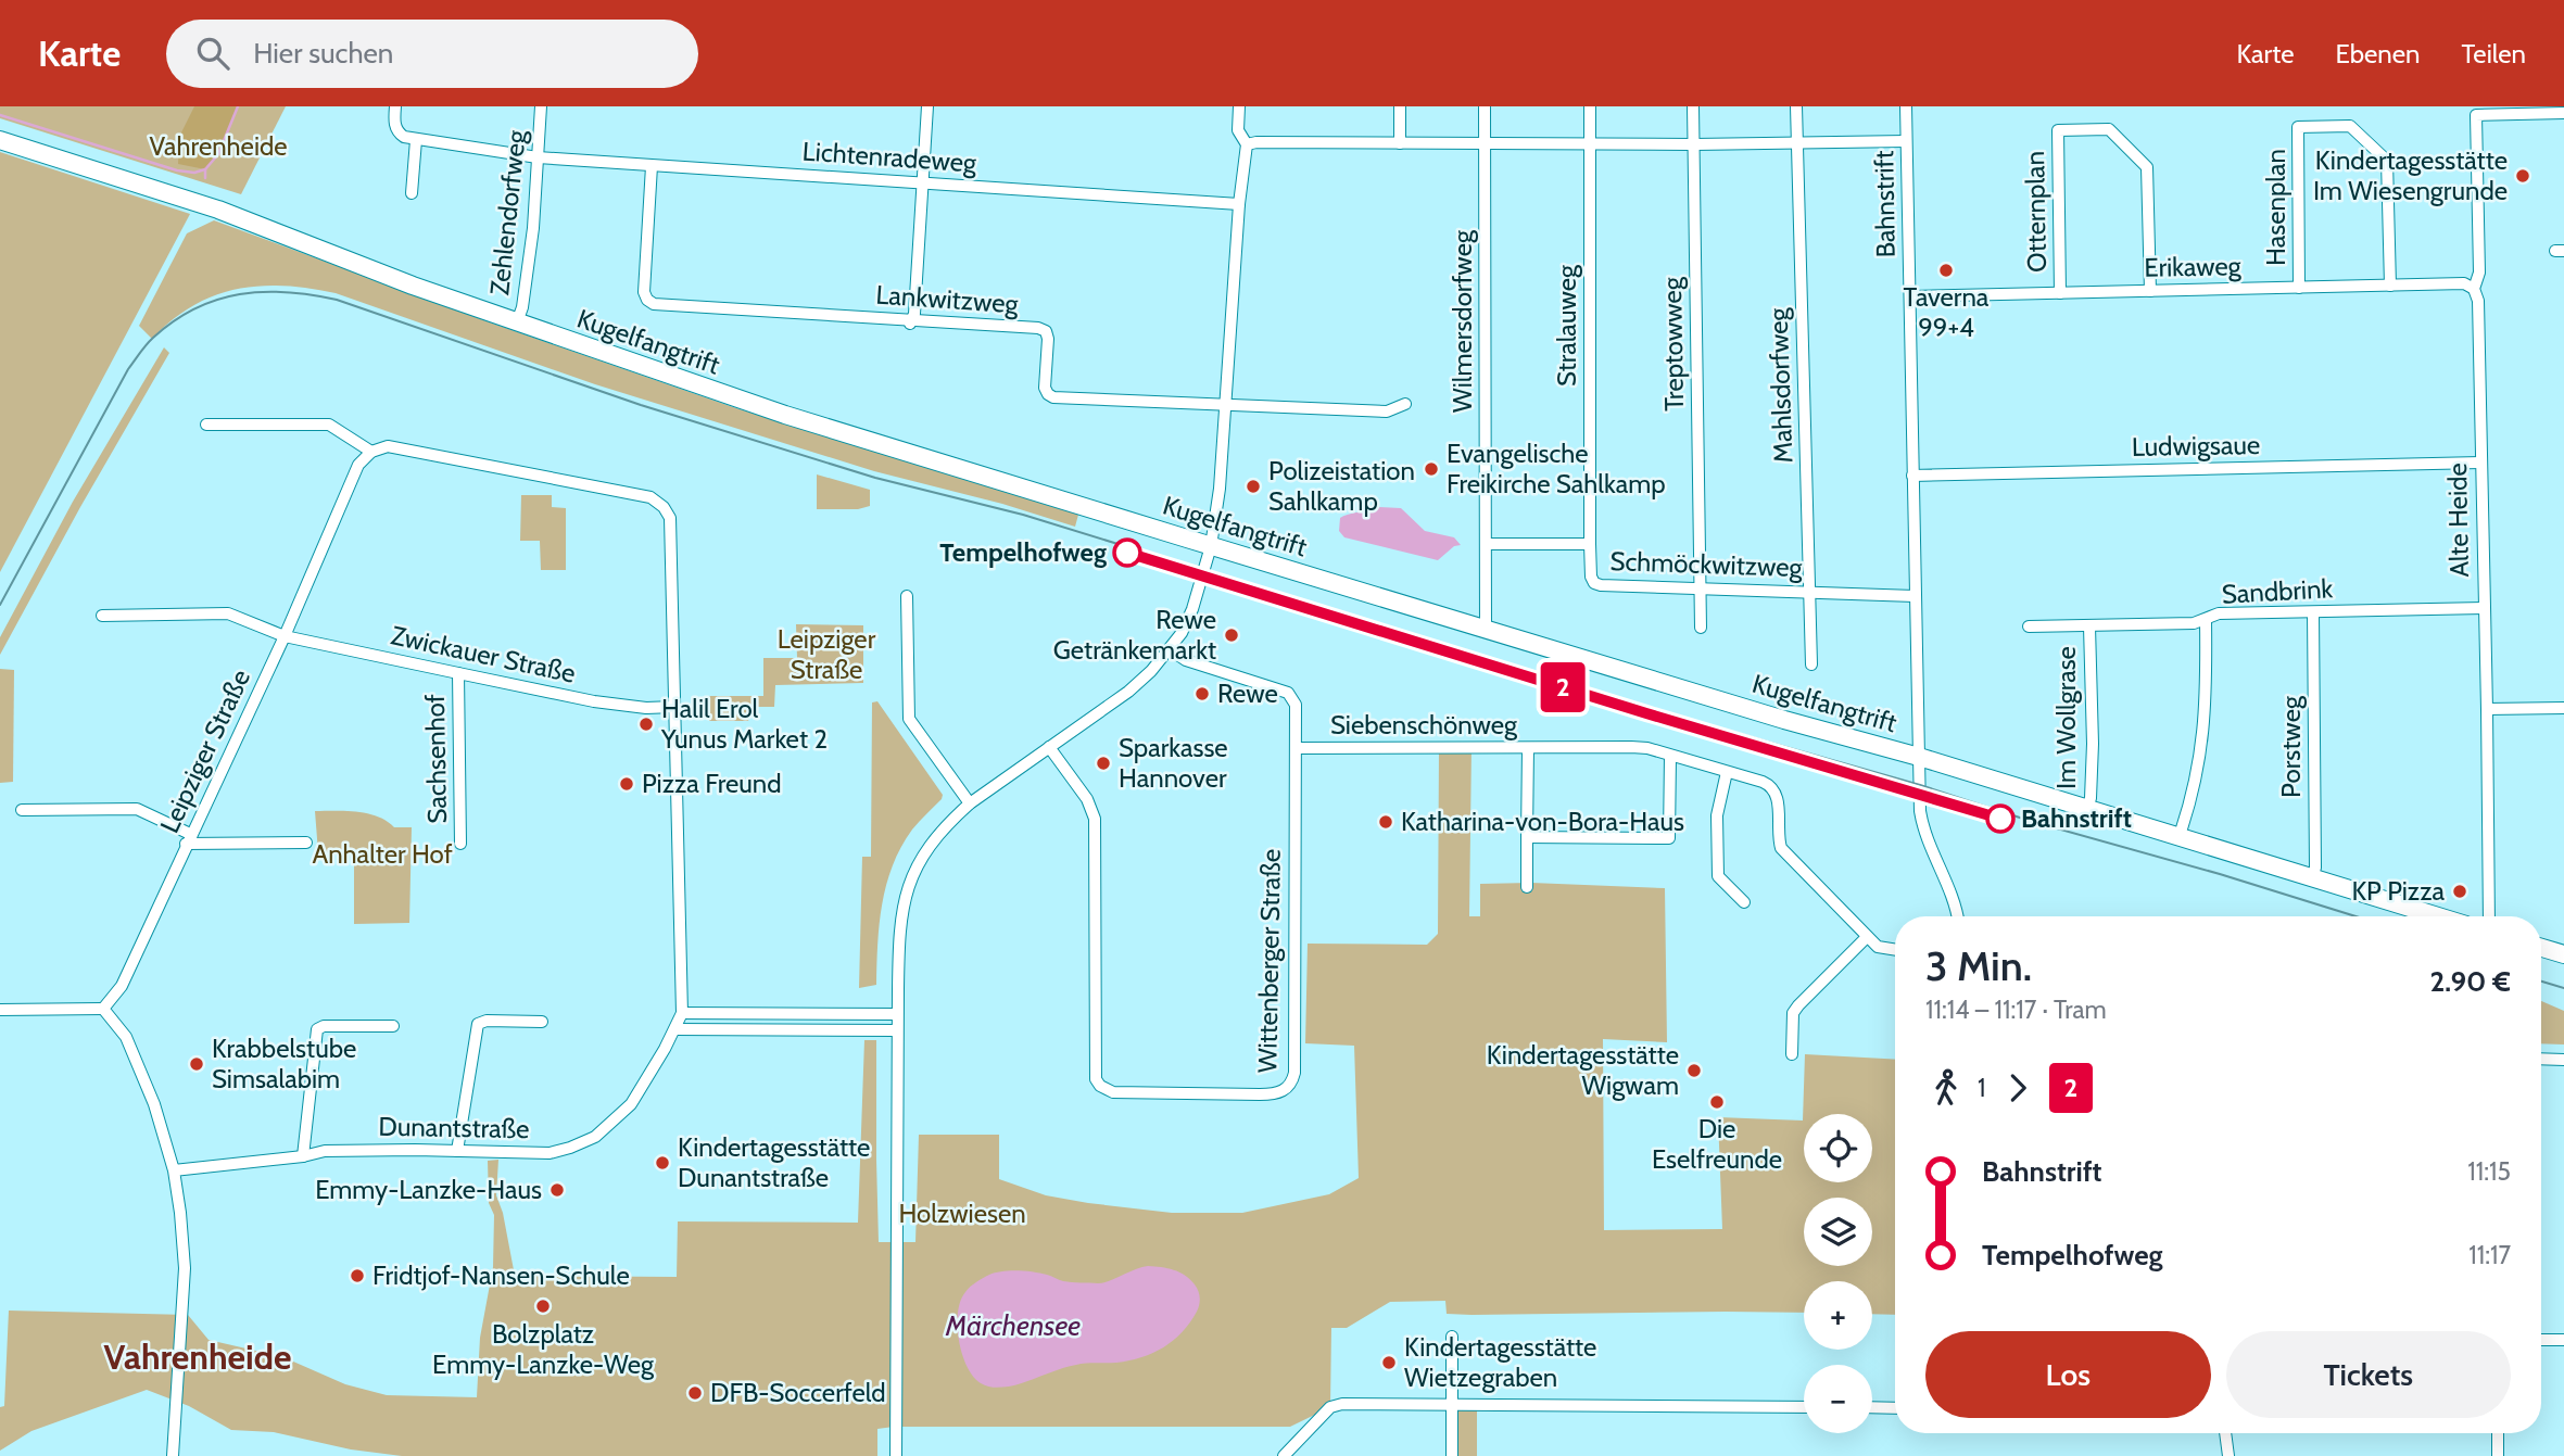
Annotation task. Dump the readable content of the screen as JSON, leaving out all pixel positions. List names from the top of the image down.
{
  "streets": {
    "street": [
      "Lichtenradeweg",
      "Bahnstrift",
      "Hasenplan",
      "Otternplan",
      "Zehlendorfweg",
      "Erikaweg",
      "Lankwitzweg",
      "Wilmersdorfweg",
      "Stralauweg",
      "Kugelfangtrift",
      "Treptowweg",
      "Mahlsdorfweg",
      "Ludwigsaue",
      "Alte Heide",
      "Schmöckwitzweg",
      "Sandbrink",
      "Zwickauer Straße",
      "Im Wollgrase",
      "Siebenschönweg",
      "Porstweg",
      "Leipziger Straße",
      "Sachsenhof",
      "Wittenberger Straße",
      "Dunantstraße"
    ]
  },
  "crossings": [
    ["Lichtenradeweg", "Zehlendorfweg"],
    ["Lichtenradeweg", "Lankwitzweg"],
    ["Bahnstrift", "Erikaweg"],
    ["Bahnstrift", "Kugelfangtrift"],
    ["Bahnstrift", "Ludwigsaue"],
    ["Bahnstrift", "Schmöckwitzweg"],
    ["Hasenplan", "Erikaweg"],
    ["Otternplan", "Erikaweg"],
    ["Zehlendorfweg", "Kugelfangtrift"],
    ["Erikaweg", "Alte Heide"],
    ["Wilmersdorfweg", "Kugelfangtrift"],
    ["Wilmersdorfweg", "Schmöckwitzweg"],
    ["Stralauweg", "Schmöckwitzweg"],
    ["Kugelfangtrift", "Im Wollgrase"],
    ["Kugelfangtrift", "Porstweg"],
    ["Treptowweg", "Schmöckwitzweg"],
    ["Mahlsdorfweg", "Schmöckwitzweg"],
    ["Ludwigsaue", "Alte Heide"],
    ["Alte Heide", "Sandbrink"],
    ["Sandbrink", "Im Wollgrase"],
    ["Sandbrink", "Porstweg"],
    ["Zwickauer Straße", "Leipziger Straße"],
    ["Zwickauer Straße", "Sachsenhof"],
    ["Siebenschönweg", "Wittenberger Straße"]
  ],
  "districts": ["Vahrenheide"],
  "water": ["Märchensee"],
  "parks": [
    "Vahrenheide",
    "Leipziger Straße",
    "Anhalter Hof",
    "Holzwiesen"
  ],
  "places": [
    "Kindertagesstätte Im Wiesengrunde",
    "Taverna 99+4",
    "Evangelische Freikirche Sahlkamp",
    "Polizeistation Sahlkamp",
    "Tempelhofweg",
    "Rewe Getränkemarkt",
    "Rewe",
    "Halil Erol Yunus Market 2",
    "Sparkasse Hannover",
    "Pizza Freund",
    "Bahnstrift",
    "Katharina-von-Bora-Haus",
    "KP Pizza",
    "Krabbelstube Simsalabim",
    "Kindertagesstätte Wigwam",
    "Die Eselfreunde",
    "Kindertagesstätte Dunantstraße",
    "Emmy-Lanzke-Haus",
    "Fridtjof-Nansen-Schule",
    "Bolzplatz Emmy-Lanzke-Weg",
    "Kindertagesstätte Wietzegraben",
    "DFB-Soccerfeld"
  ],
  "lines": ["tram line 2"],
  "page": {
    "header": "Karte",
    "search": "Hier suchen",
    "nav": ["Karte", "Ebenen", "Teilen"],
    "on_map": "2",
    "heading": ["3 Min.", "11:14 – 11:17 · Tram", "2.90 €"],
    "legs": ["1", "2"],
    "map_buttons": ["+", "−"],
    "list": [
      {
        "name": "Bahnstrift",
        "value": "11:15"
      },
      {
        "name": "Tempelhofweg",
        "value": "11:17"
      }
    ],
    "buttons": ["Los", "Tickets"]
  }
}
